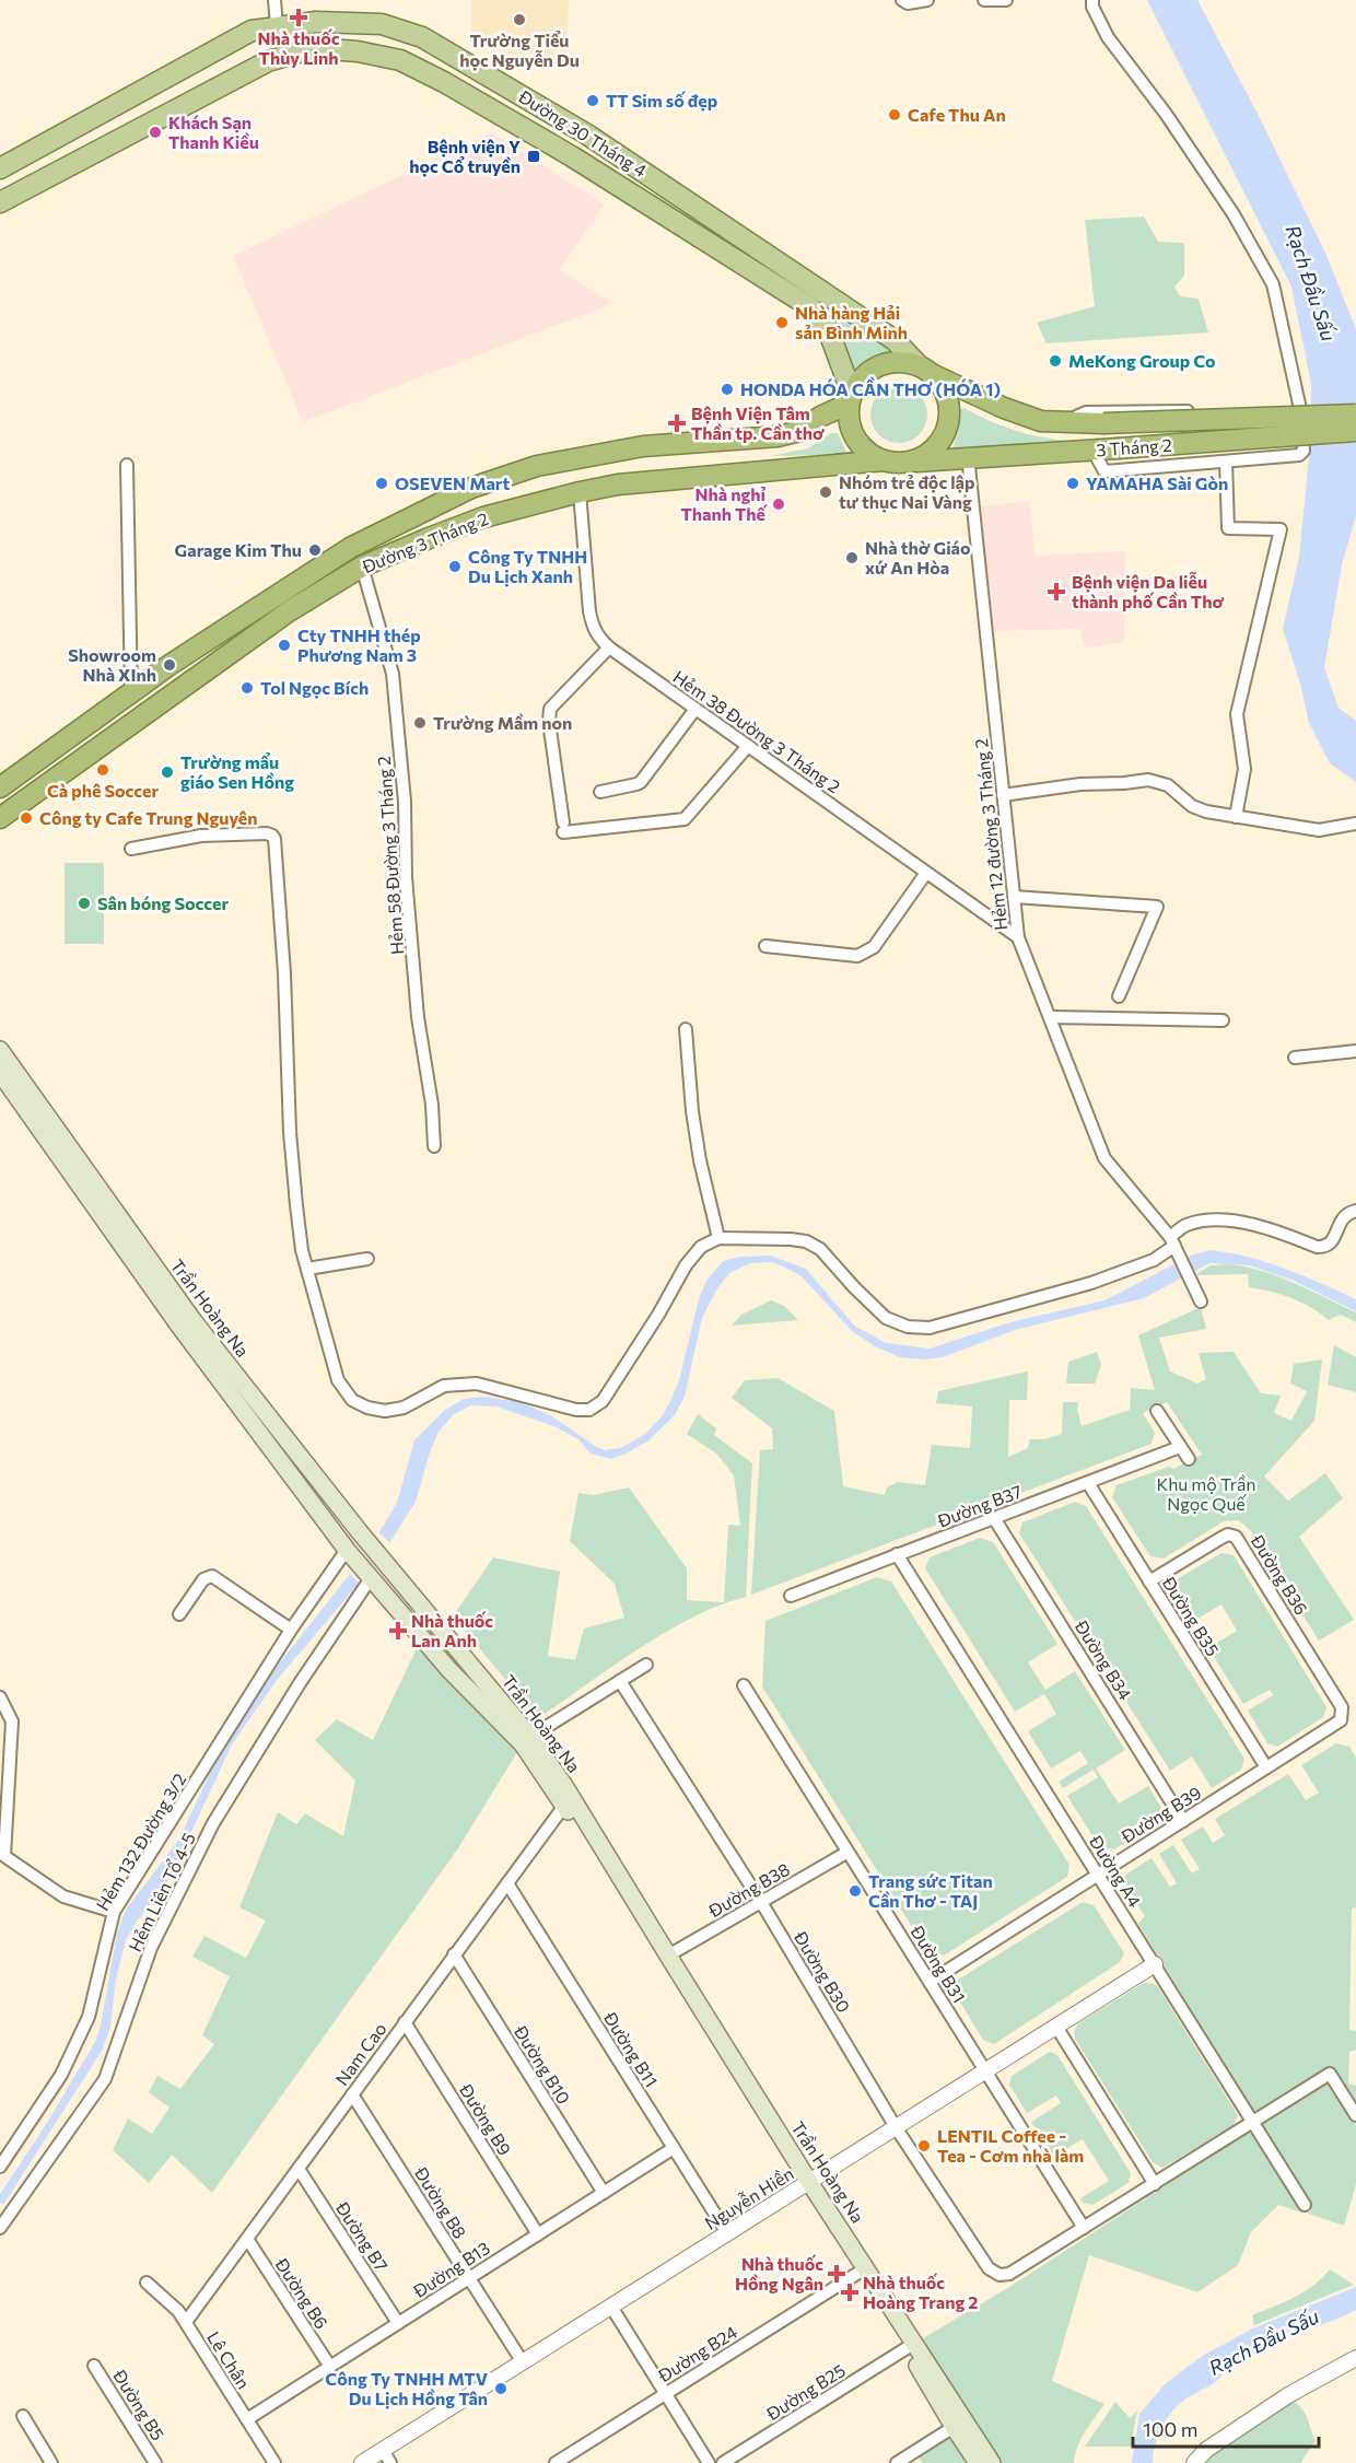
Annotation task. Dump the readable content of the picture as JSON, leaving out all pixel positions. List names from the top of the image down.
{
  "streets": {
    "highway": ["3 Tháng 2", "Đường 3 Tháng 2"],
    "main road": ["Đường 30 Tháng 4", "Trần Hoàng Na"],
    "street": [
      "Hẻm 38 Đường 3 Tháng 2",
      "Hẻm 12 đường 3 Tháng 2",
      "Hẻm 58 Đường 3 Tháng 2",
      "Đường B37",
      "Đường B36",
      "Đường B35",
      "Đường B34",
      "Đường B39",
      "Hẻm 132 Đường 3/2",
      "Đường A4",
      "Đường B38",
      "Hẻm Liên Tổ 4-5",
      "Đường B31",
      "Đường B30",
      "Đường B11",
      "Nam Cao",
      "Đường B10",
      "Đường B9",
      "Nguyễn Hiền",
      "Đường B8",
      "Đường B7",
      "Đường B13",
      "Đường B6",
      "Đường B24",
      "Lê Chân",
      "Đường B25",
      "Đường B5"
    ]
  },
  "crossings": [
    ["Đường 30 Tháng 4", "3 Tháng 2"],
    ["Đường 30 Tháng 4", "Đường 3 Tháng 2"],
    ["3 Tháng 2", "Đường 3 Tháng 2"],
    ["3 Tháng 2", "Hẻm 12 đường 3 Tháng 2"],
    ["Đường 3 Tháng 2", "Hẻm 38 Đường 3 Tháng 2"],
    ["Đường 3 Tháng 2", "Hẻm 58 Đường 3 Tháng 2"],
    ["Hẻm 38 Đường 3 Tháng 2", "Hẻm 12 đường 3 Tháng 2"],
    ["Trần Hoàng Na", "Hẻm 132 Đường 3/2"],
    ["Trần Hoàng Na", "Đường B38"],
    ["Trần Hoàng Na", "Hẻm Liên Tổ 4-5"],
    ["Trần Hoàng Na", "Nam Cao"],
    ["Trần Hoàng Na", "Nguyễn Hiền"],
    ["Trần Hoàng Na", "Đường B24"],
    ["Trần Hoàng Na", "Đường B25"],
    ["Đường B37", "Đường B35"],
    ["Đường B37", "Đường B34"],
    ["Đường B37", "Đường A4"],
    ["Đường B36", "Đường B35"],
    ["Đường B36", "Đường B39"],
    ["Đường B35", "Đường B39"],
    ["Đường B34", "Đường B39"],
    ["Đường B39", "Đường A4"],
    ["Đường B39", "Đường B31"],
    ["Đường A4", "Nguyễn Hiền"],
    ["Đường B38", "Đường B31"],
    ["Đường B38", "Đường B30"],
    ["Đường B31", "Đường B30"],
    ["Đường B31", "Nguyễn Hiền"],
    ["Đường B30", "Nguyễn Hiền"],
    ["Đường B11", "Nam Cao"],
    ["Đường B11", "Nguyễn Hiền"],
    ["Đường B11", "Đường B13"],
    ["Nam Cao", "Đường B10"],
    ["Nam Cao", "Đường B9"],
    ["Nam Cao", "Đường B8"],
    ["Nam Cao", "Đường B7"],
    ["Nam Cao", "Đường B6"],
    ["Nam Cao", "Lê Chân"],
    ["Đường B10", "Đường B13"],
    ["Đường B9", "Đường B13"],
    ["Nguyễn Hiền", "Đường B8"],
    ["Đường B8", "Đường B13"],
    ["Đường B7", "Đường B13"],
    ["Đường B13", "Đường B6"],
    ["Đường B13", "Lê Chân"]
  ],
  "water": ["Rạch Đầu Sấu"],
  "parks": ["Khu mộ Trần Ngọc Quế"],
  "places": {
    "health": [
      "Nhà thuốc Thùy Linh",
      "Bệnh Viện Tâm Thần tp. Cần thơ",
      "Bệnh viện Da liễu thành phố Cần Thơ",
      "Nhà thuốc Lan Anh",
      "Nhà thuốc Hồng Ngân",
      "Nhà thuốc Hoàng Trang 2"
    ],
    "other": [
      "Trường Tiểu học Nguyễn Du",
      "TT Sim số đẹp",
      "Cafe Thu An",
      "Khách Sạn Thanh Kiều",
      "Nhà hàng Hải sản Bình Minh",
      "MeKong Group Co",
      "HONDA HÓA CẦN THƠ (HÓA 1)",
      "OSEVEN Mart",
      "YAMAHA Sài Gòn",
      "Nhóm trẻ độc lập tư thục Nai Vàng",
      "Nhà nghỉ Thanh Thế",
      "Garage Kim Thu",
      "Nhà thờ Giáo xứ An Hòa",
      "Công Ty TNHH Du Lịch Xanh",
      "Cty TNHH thép Phương Nam 3",
      "Showroom Nhà XInh",
      "Tol Ngọc Bích",
      "Trường Mầm non",
      "Cà phê Soccer",
      "Trường mẩu giáo Sen Hồng",
      "Công ty Cafe Trung Nguyên",
      "Sân bóng Soccer",
      "Trang sức Titan Cần Thơ - TAJ",
      "LENTIL Coffee - Tea - Cơm nhà làm",
      "Công Ty TNHH MTV Du Lịch Hồng Tân"
    ],
    "transit": ["Bệnh viện Y học Cổ truyền"]
  },
  "scale_bar": "100 m"
}
